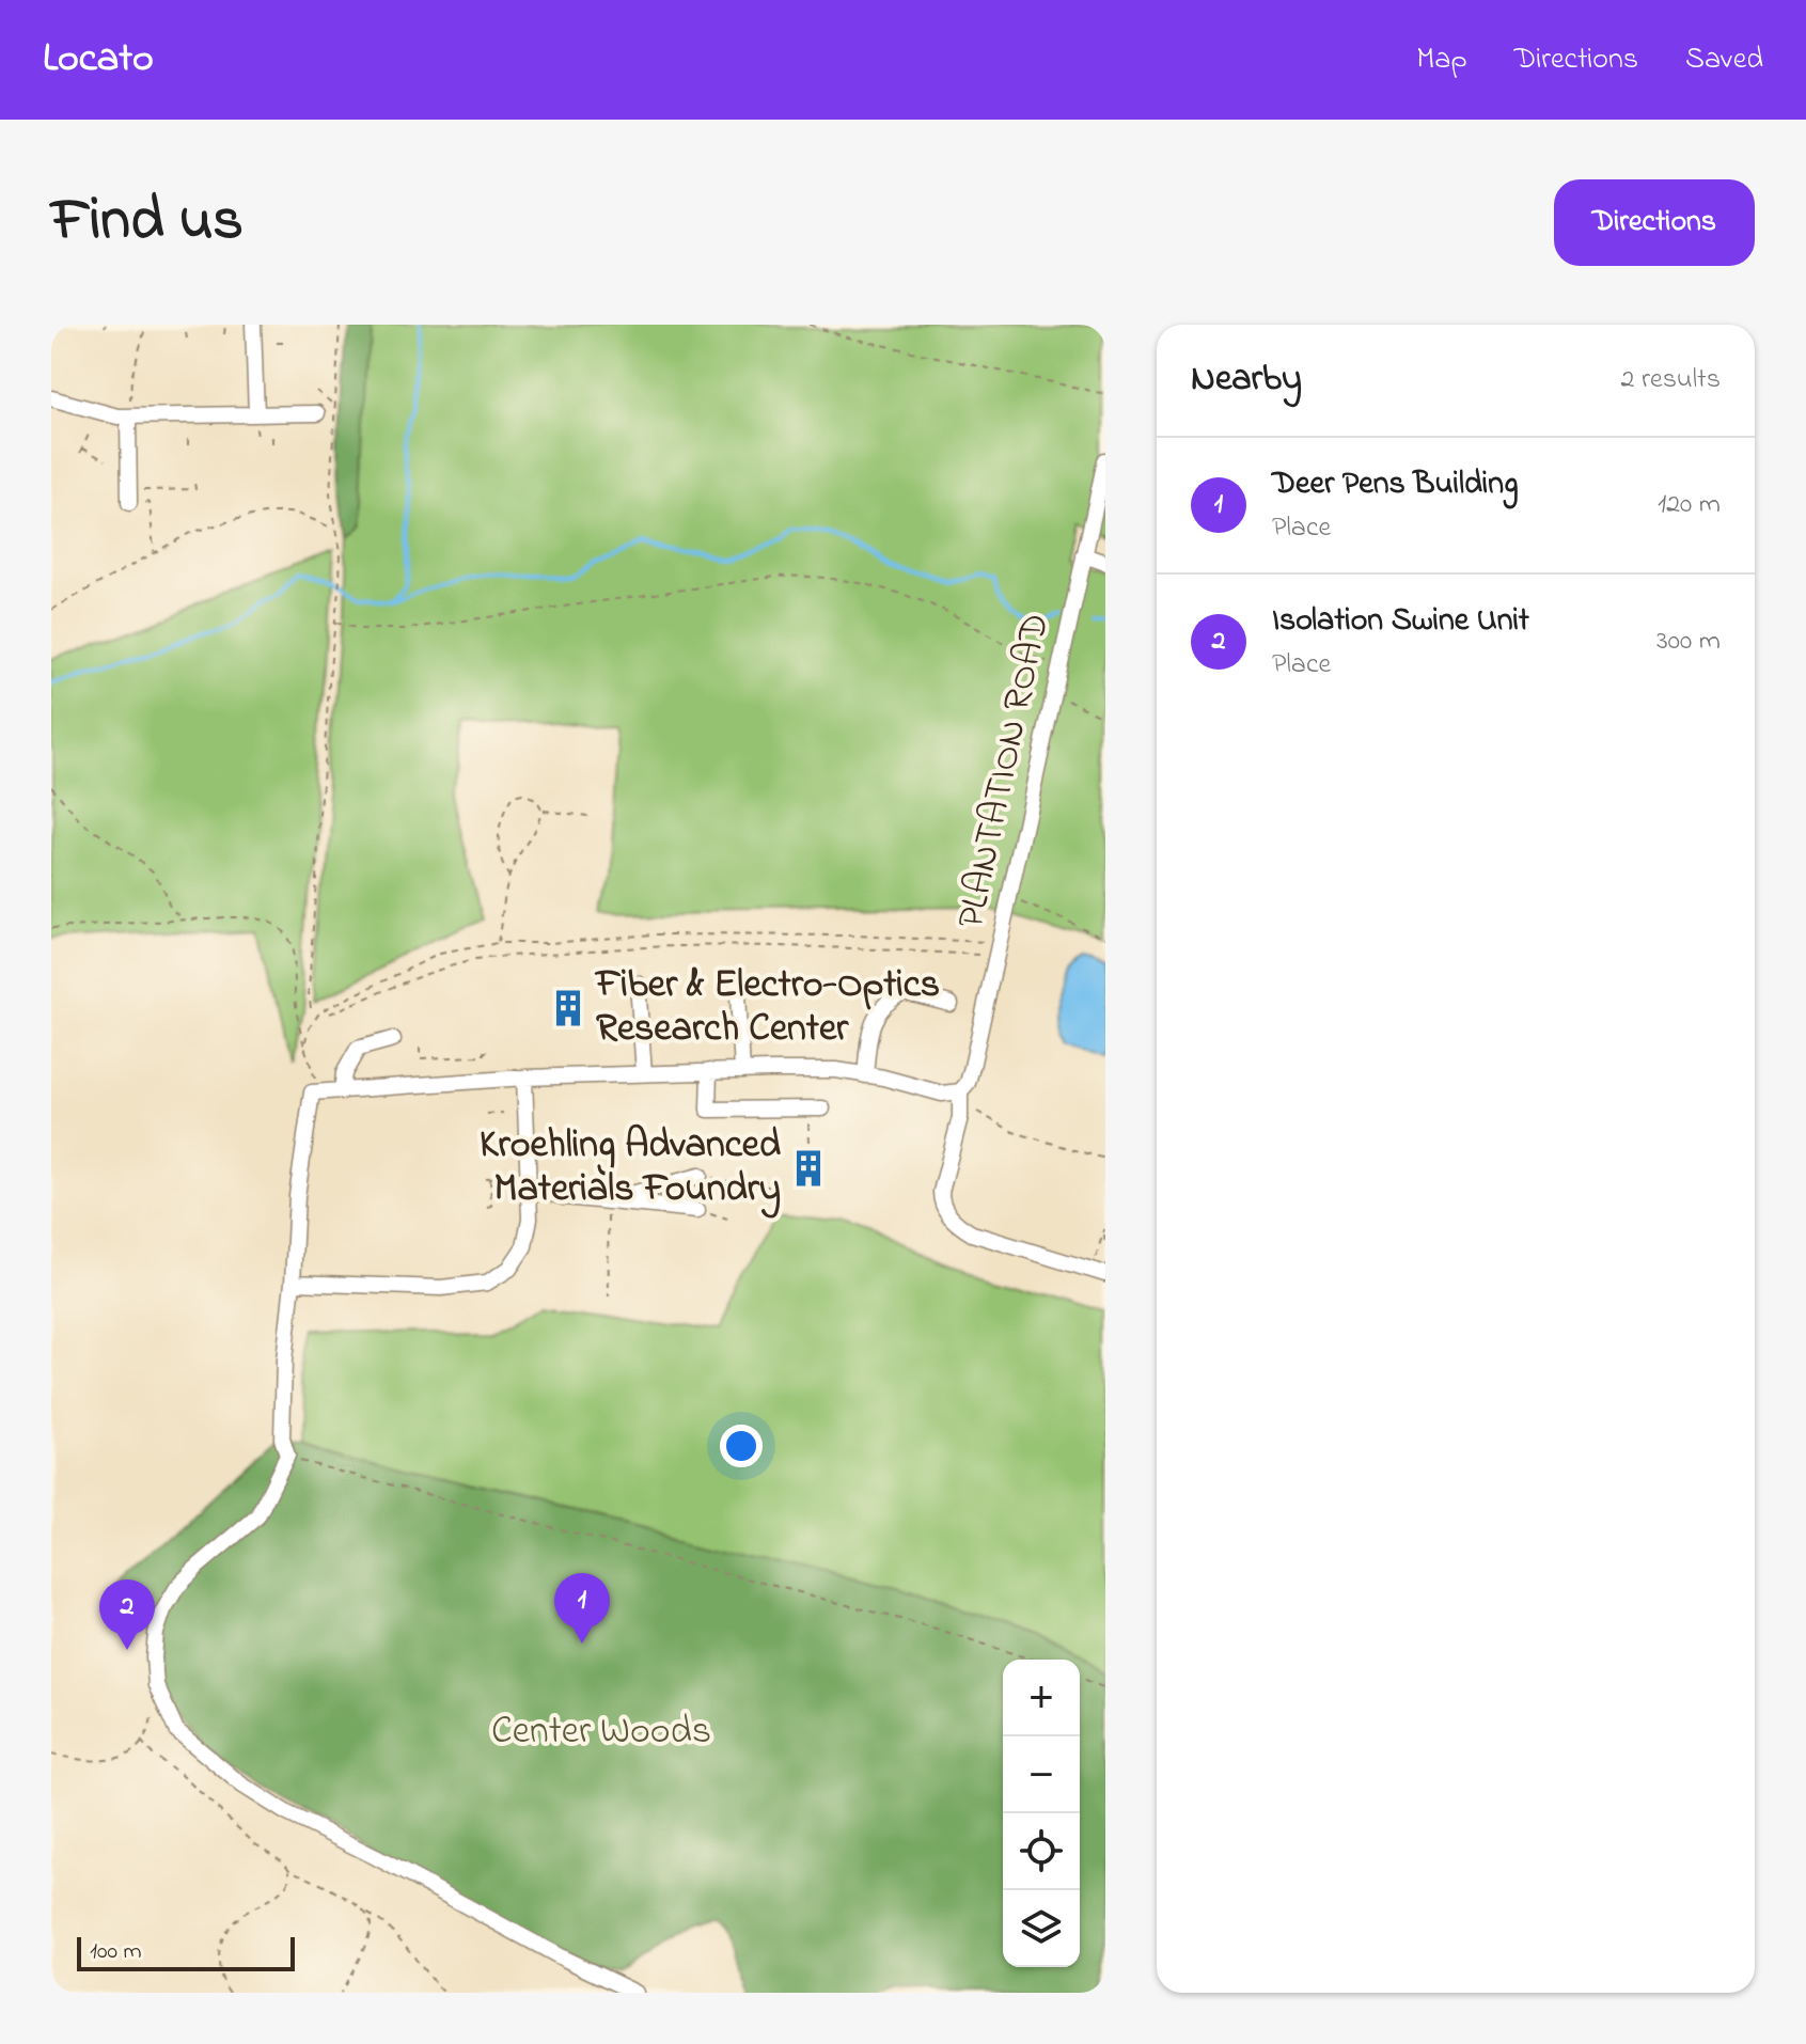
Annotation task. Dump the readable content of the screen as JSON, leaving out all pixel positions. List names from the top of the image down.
{
  "streets": {
    "street": ["PLANTATION ROAD"]
  },
  "parks": ["Center Woods"],
  "places": {
    "building": ["Fiber & Electro-Optics Research Center", "Kroehling Advanced Materials Foundry"]
  },
  "scale_bar": "100 m",
  "page": {
    "header": "Locato",
    "nav": ["Map", "Directions", "Saved"],
    "title": "Find us",
    "buttons": "Directions",
    "heading": ["Nearby", "2 results"],
    "list": [
      {
        "mark": "1",
        "name": "Deer Pens Building",
        "note": "Place",
        "value": "120 m"
      },
      {
        "mark": "2",
        "name": "Isolation Swine Unit",
        "note": "Place",
        "value": "300 m"
      }
    ],
    "pins": ["1", "2"],
    "map_buttons": ["+", "−"],
    "scale": "100 m"
  }
}
